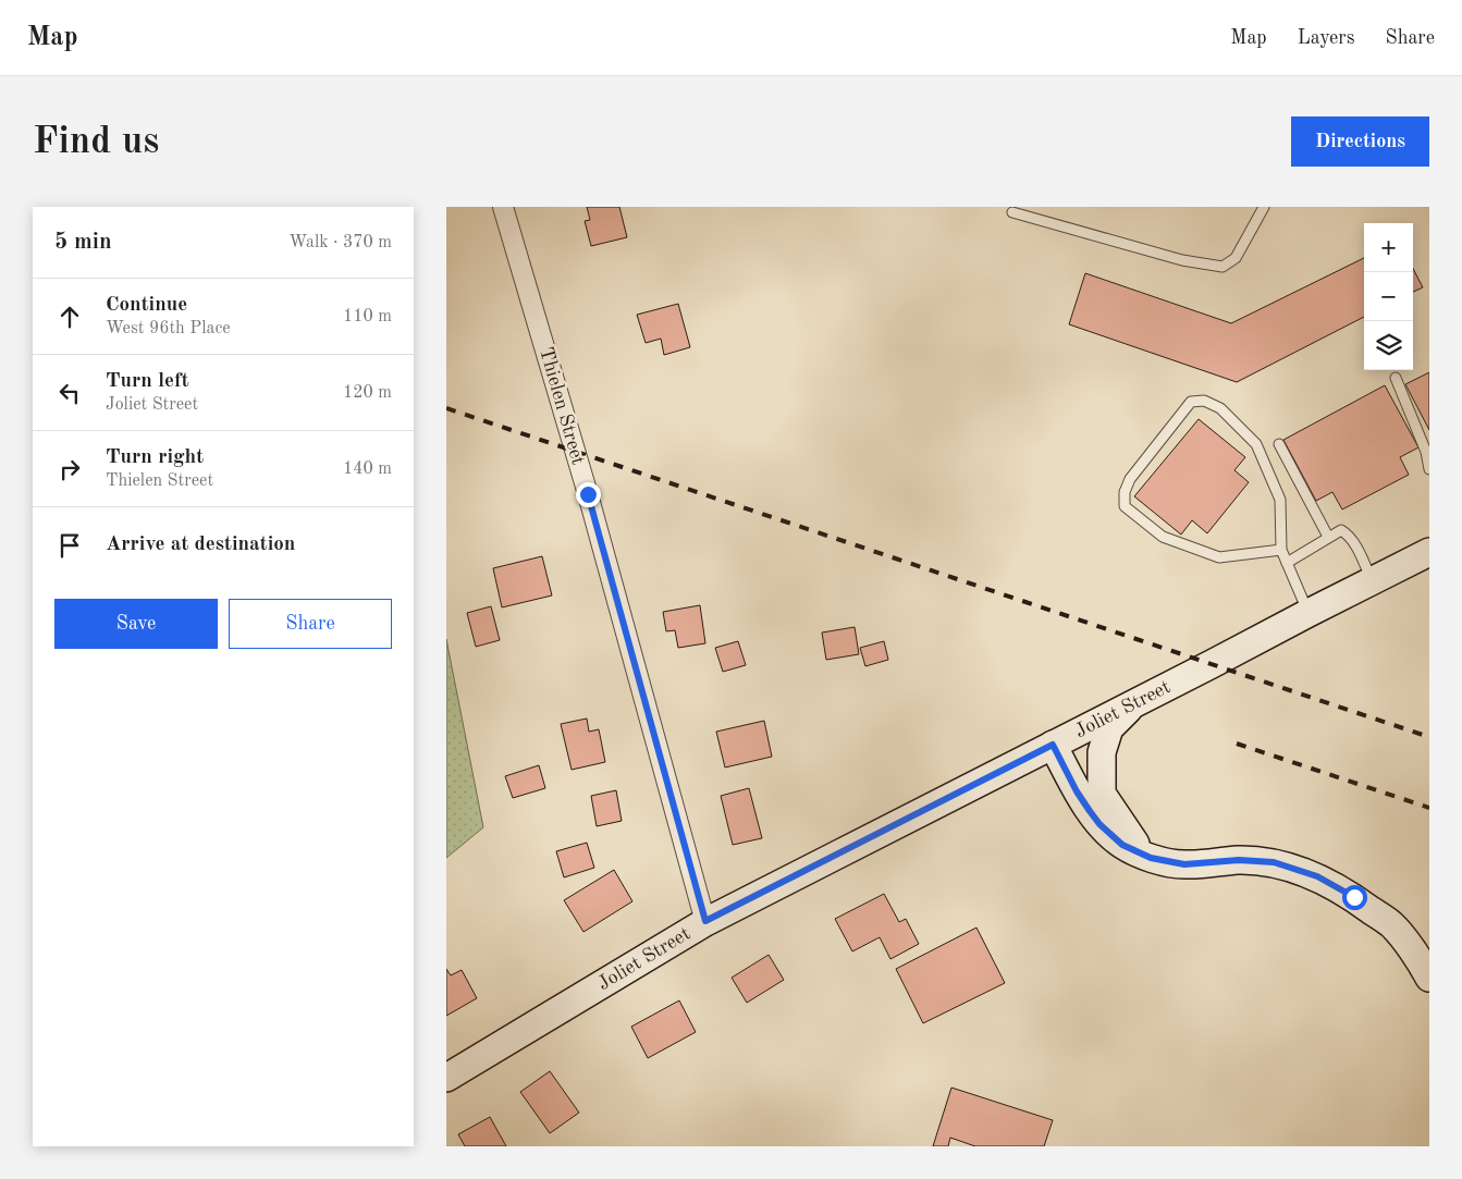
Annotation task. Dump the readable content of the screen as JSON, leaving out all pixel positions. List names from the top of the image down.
{
  "streets": {
    "street": ["Thielen Street", "Joliet Street"]
  },
  "crossings": [
    ["Thielen Street", "Joliet Street"]
  ],
  "page": {
    "header": "Map",
    "nav": ["Map", "Layers", "Share"],
    "buttons": [
      "Directions",
      ["Save", "Share"]
    ],
    "title": "Find us",
    "heading": ["5 min", "Walk · 370 m"],
    "map_buttons": ["+", "−"],
    "list": [
      ["Continue", "West 96th Place", "110 m"],
      ["Turn left", "Joliet Street", "120 m"],
      ["Turn right", "Thielen Street", "140 m"],
      "Arrive at destination"
    ]
  }
}
